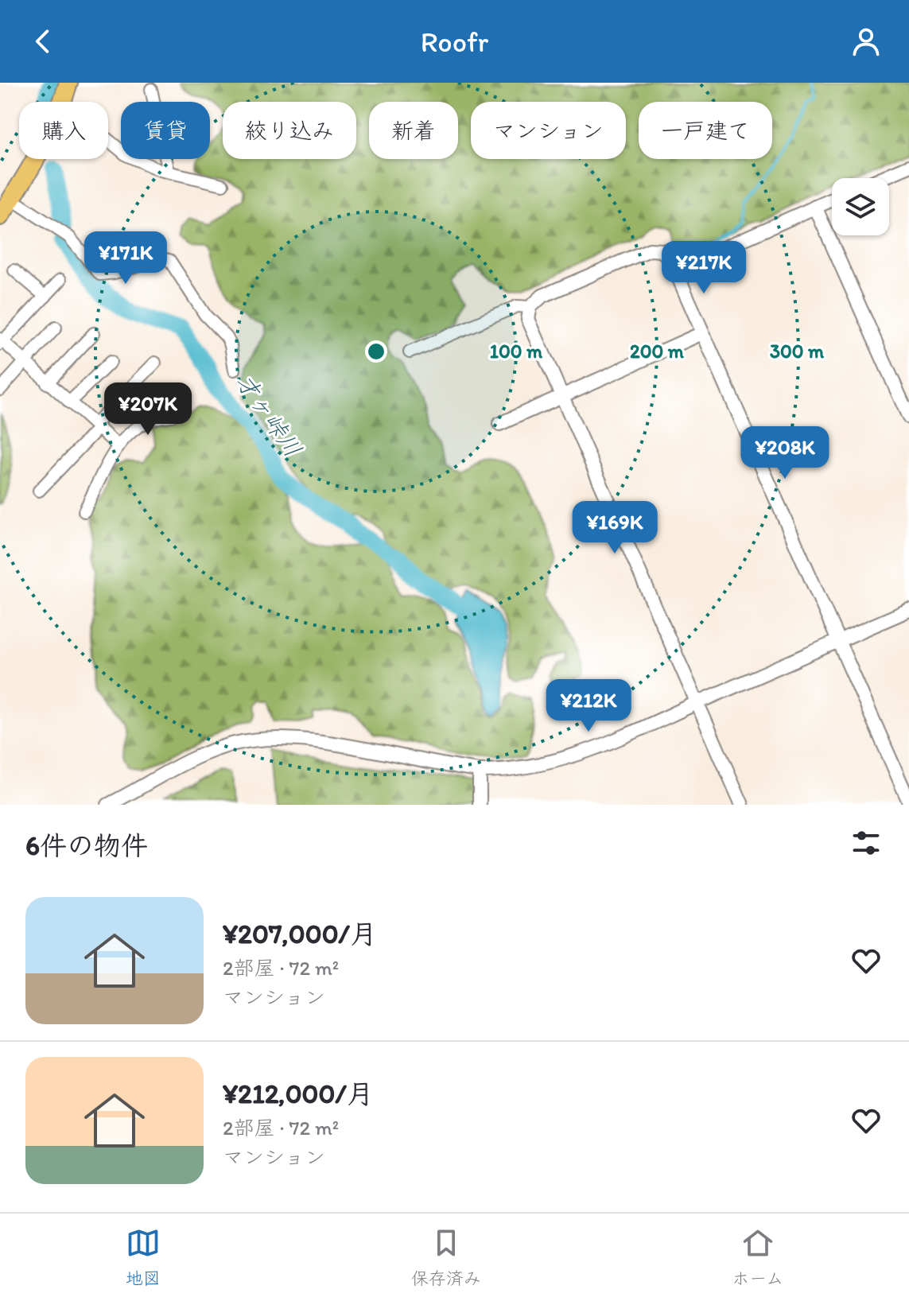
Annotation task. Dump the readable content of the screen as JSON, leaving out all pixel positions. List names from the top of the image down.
{
  "water": ["才ヶ峠川"],
  "page": {
    "header": "Roofr",
    "chip": [
      "購入",
      "賃貸",
      "絞り込み",
      "新着",
      "マンション",
      "一戸建て"
    ],
    "price": [
      "¥171K",
      "¥217K",
      "¥207K",
      "¥208K",
      "¥169K",
      "¥212K"
    ],
    "heading": "6件の物件",
    "list": [
      {
        "name": "¥207,000/月",
        "note": "2部屋 · 72 m² · マンション"
      },
      {
        "name": "¥212,000/月",
        "note": "2部屋 · 72 m² · マンション"
      }
    ],
    "tabs": ["地図", "保存済み", "ホーム"]
  },
  "rings": ["100 m", "200 m", "300 m"]
}
